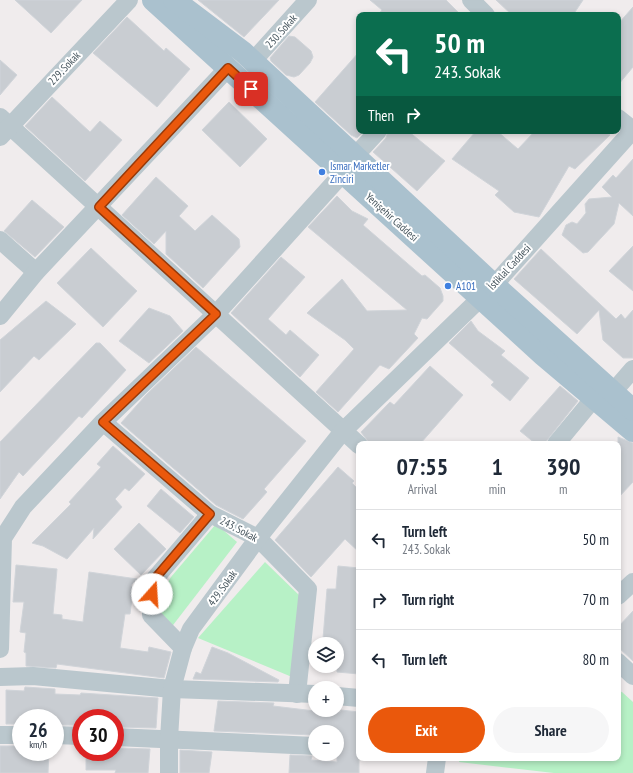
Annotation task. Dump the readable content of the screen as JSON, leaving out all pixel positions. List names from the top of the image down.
{
  "streets": {
    "main road": ["Yenişehir Caddesi"],
    "street": [
      "230. Sokak",
      "229. Sokak",
      "İstiklal Caddesi",
      "243. Sokak",
      "429. Sokak"
    ]
  },
  "crossings": [
    ["230. Sokak", "Yenişehir Caddesi"],
    ["Yenişehir Caddesi", "İstiklal Caddesi"],
    ["İstiklal Caddesi", "429. Sokak"],
    ["243. Sokak", "429. Sokak"]
  ],
  "places": ["Ismar Marketler Zinciri", "A101"],
  "page": {
    "turn": ["50 m", "243. Sokak"],
    "then": "Then",
    "eta": [
      "07:55",
      "Arrival",
      "1",
      "min",
      "390",
      "m"
    ],
    "list": [
      {
        "name": "Turn left",
        "note": "243. Sokak",
        "value": "50 m"
      },
      {
        "name": "Turn right",
        "value": "70 m"
      },
      {
        "name": "Turn left",
        "value": "80 m"
      }
    ],
    "map_buttons": ["+", "−"],
    "buttons": ["Exit", "Share"],
    "speed": "26 km/h",
    "limit": "30"
  }
}
